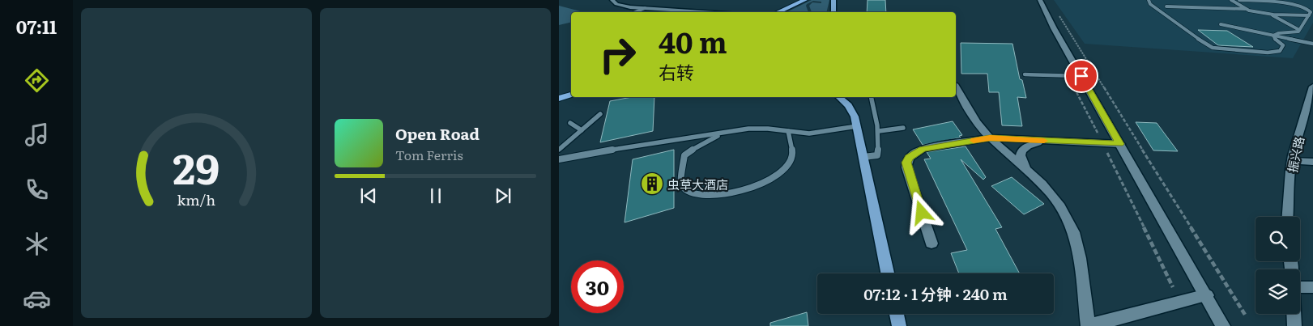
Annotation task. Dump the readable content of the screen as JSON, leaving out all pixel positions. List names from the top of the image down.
{
  "streets": {
    "street": ["振兴路"]
  },
  "places": {
    "building": ["虫草大酒店"]
  },
  "page": {
    "tabs": "07:11",
    "turn": ["40 m", "右转"],
    "song": ["Open Road", "Tom Ferris"],
    "limit": "30",
    "trip": "07:12 · 1 分钟 · 240 m",
    "gauge": ["29", "km/h"]
  }
}
